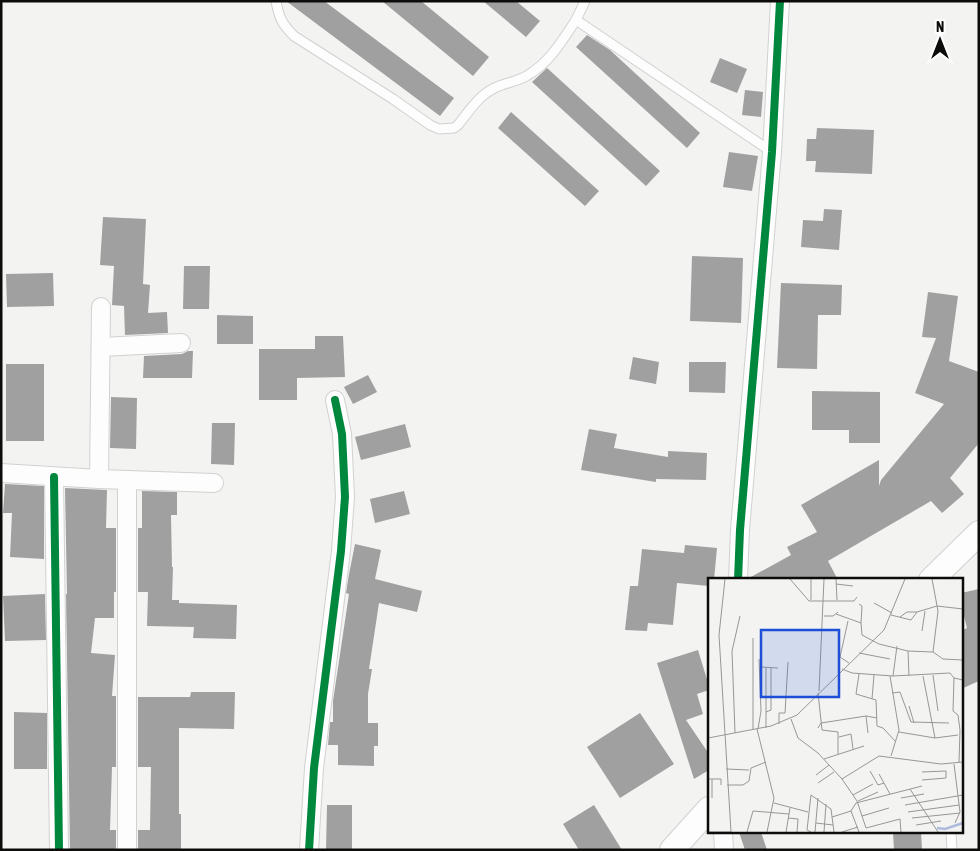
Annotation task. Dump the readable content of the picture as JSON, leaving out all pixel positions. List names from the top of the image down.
{
  "north": "top"
}
